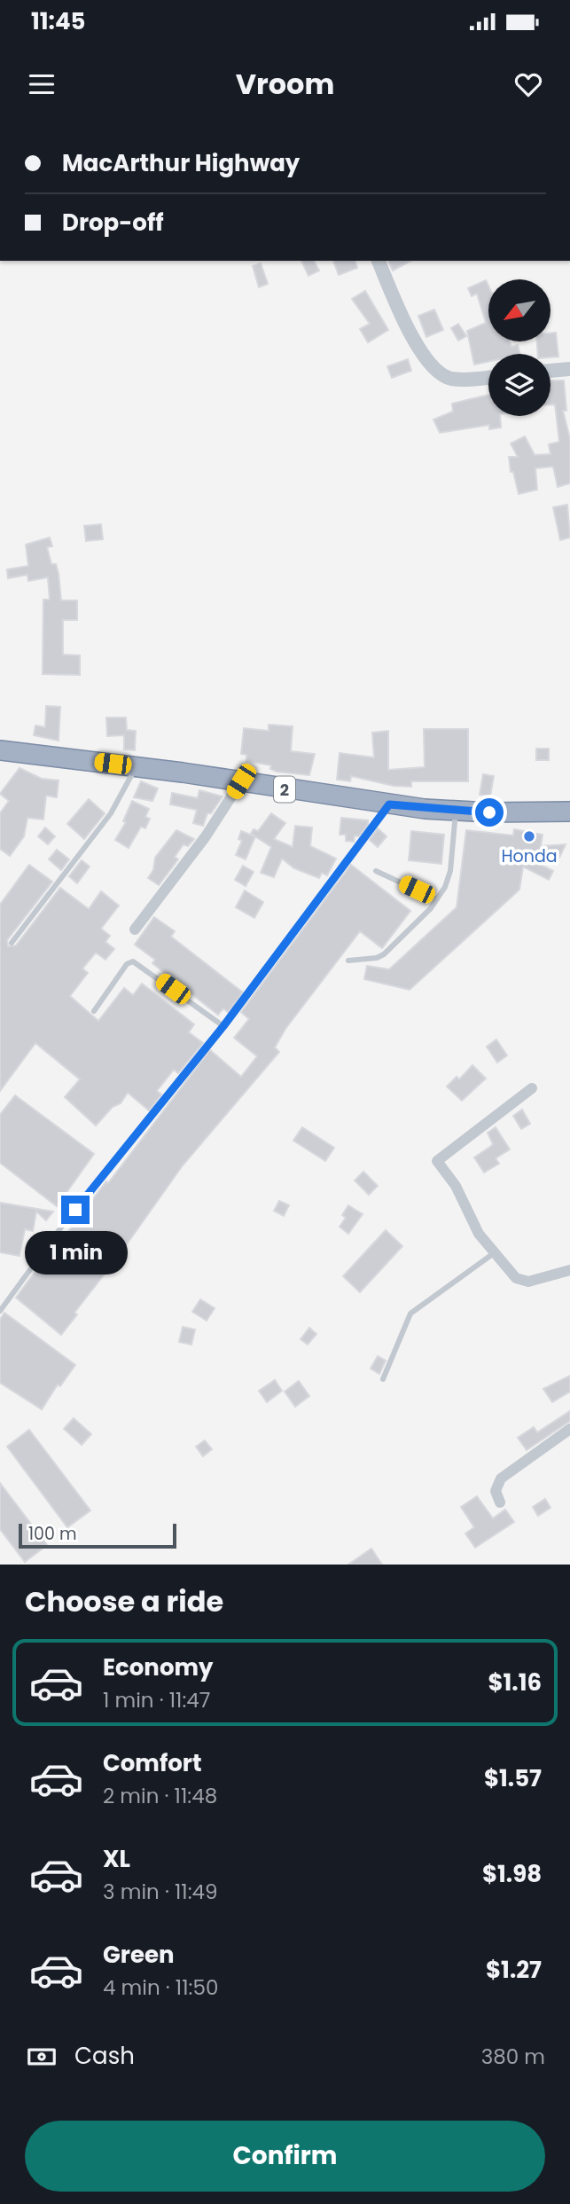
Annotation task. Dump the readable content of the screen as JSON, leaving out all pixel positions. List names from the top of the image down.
{
  "streets": {
    "highway": ["2"]
  },
  "places": ["Honda"],
  "scale_bar": "100 m",
  "north": "bottom left",
  "page": {
    "status": "11:45",
    "header": "Vroom",
    "banner": ["MacArthur Highway", "Drop-off"],
    "bubble": "1 min",
    "scale": "100 m",
    "heading": "Choose a ride",
    "list": [
      {
        "name": "Economy",
        "note": "1 min · 11:47",
        "value": "$1.16"
      },
      {
        "name": "Comfort",
        "note": "2 min · 11:48",
        "value": "$1.57"
      },
      {
        "name": "XL",
        "note": "3 min · 11:49",
        "value": "$1.98"
      },
      {
        "name": "Green",
        "note": "4 min · 11:50",
        "value": "$1.27"
      }
    ],
    "pay": ["Cash", "380 m"],
    "buttons": "Confirm"
  }
}
